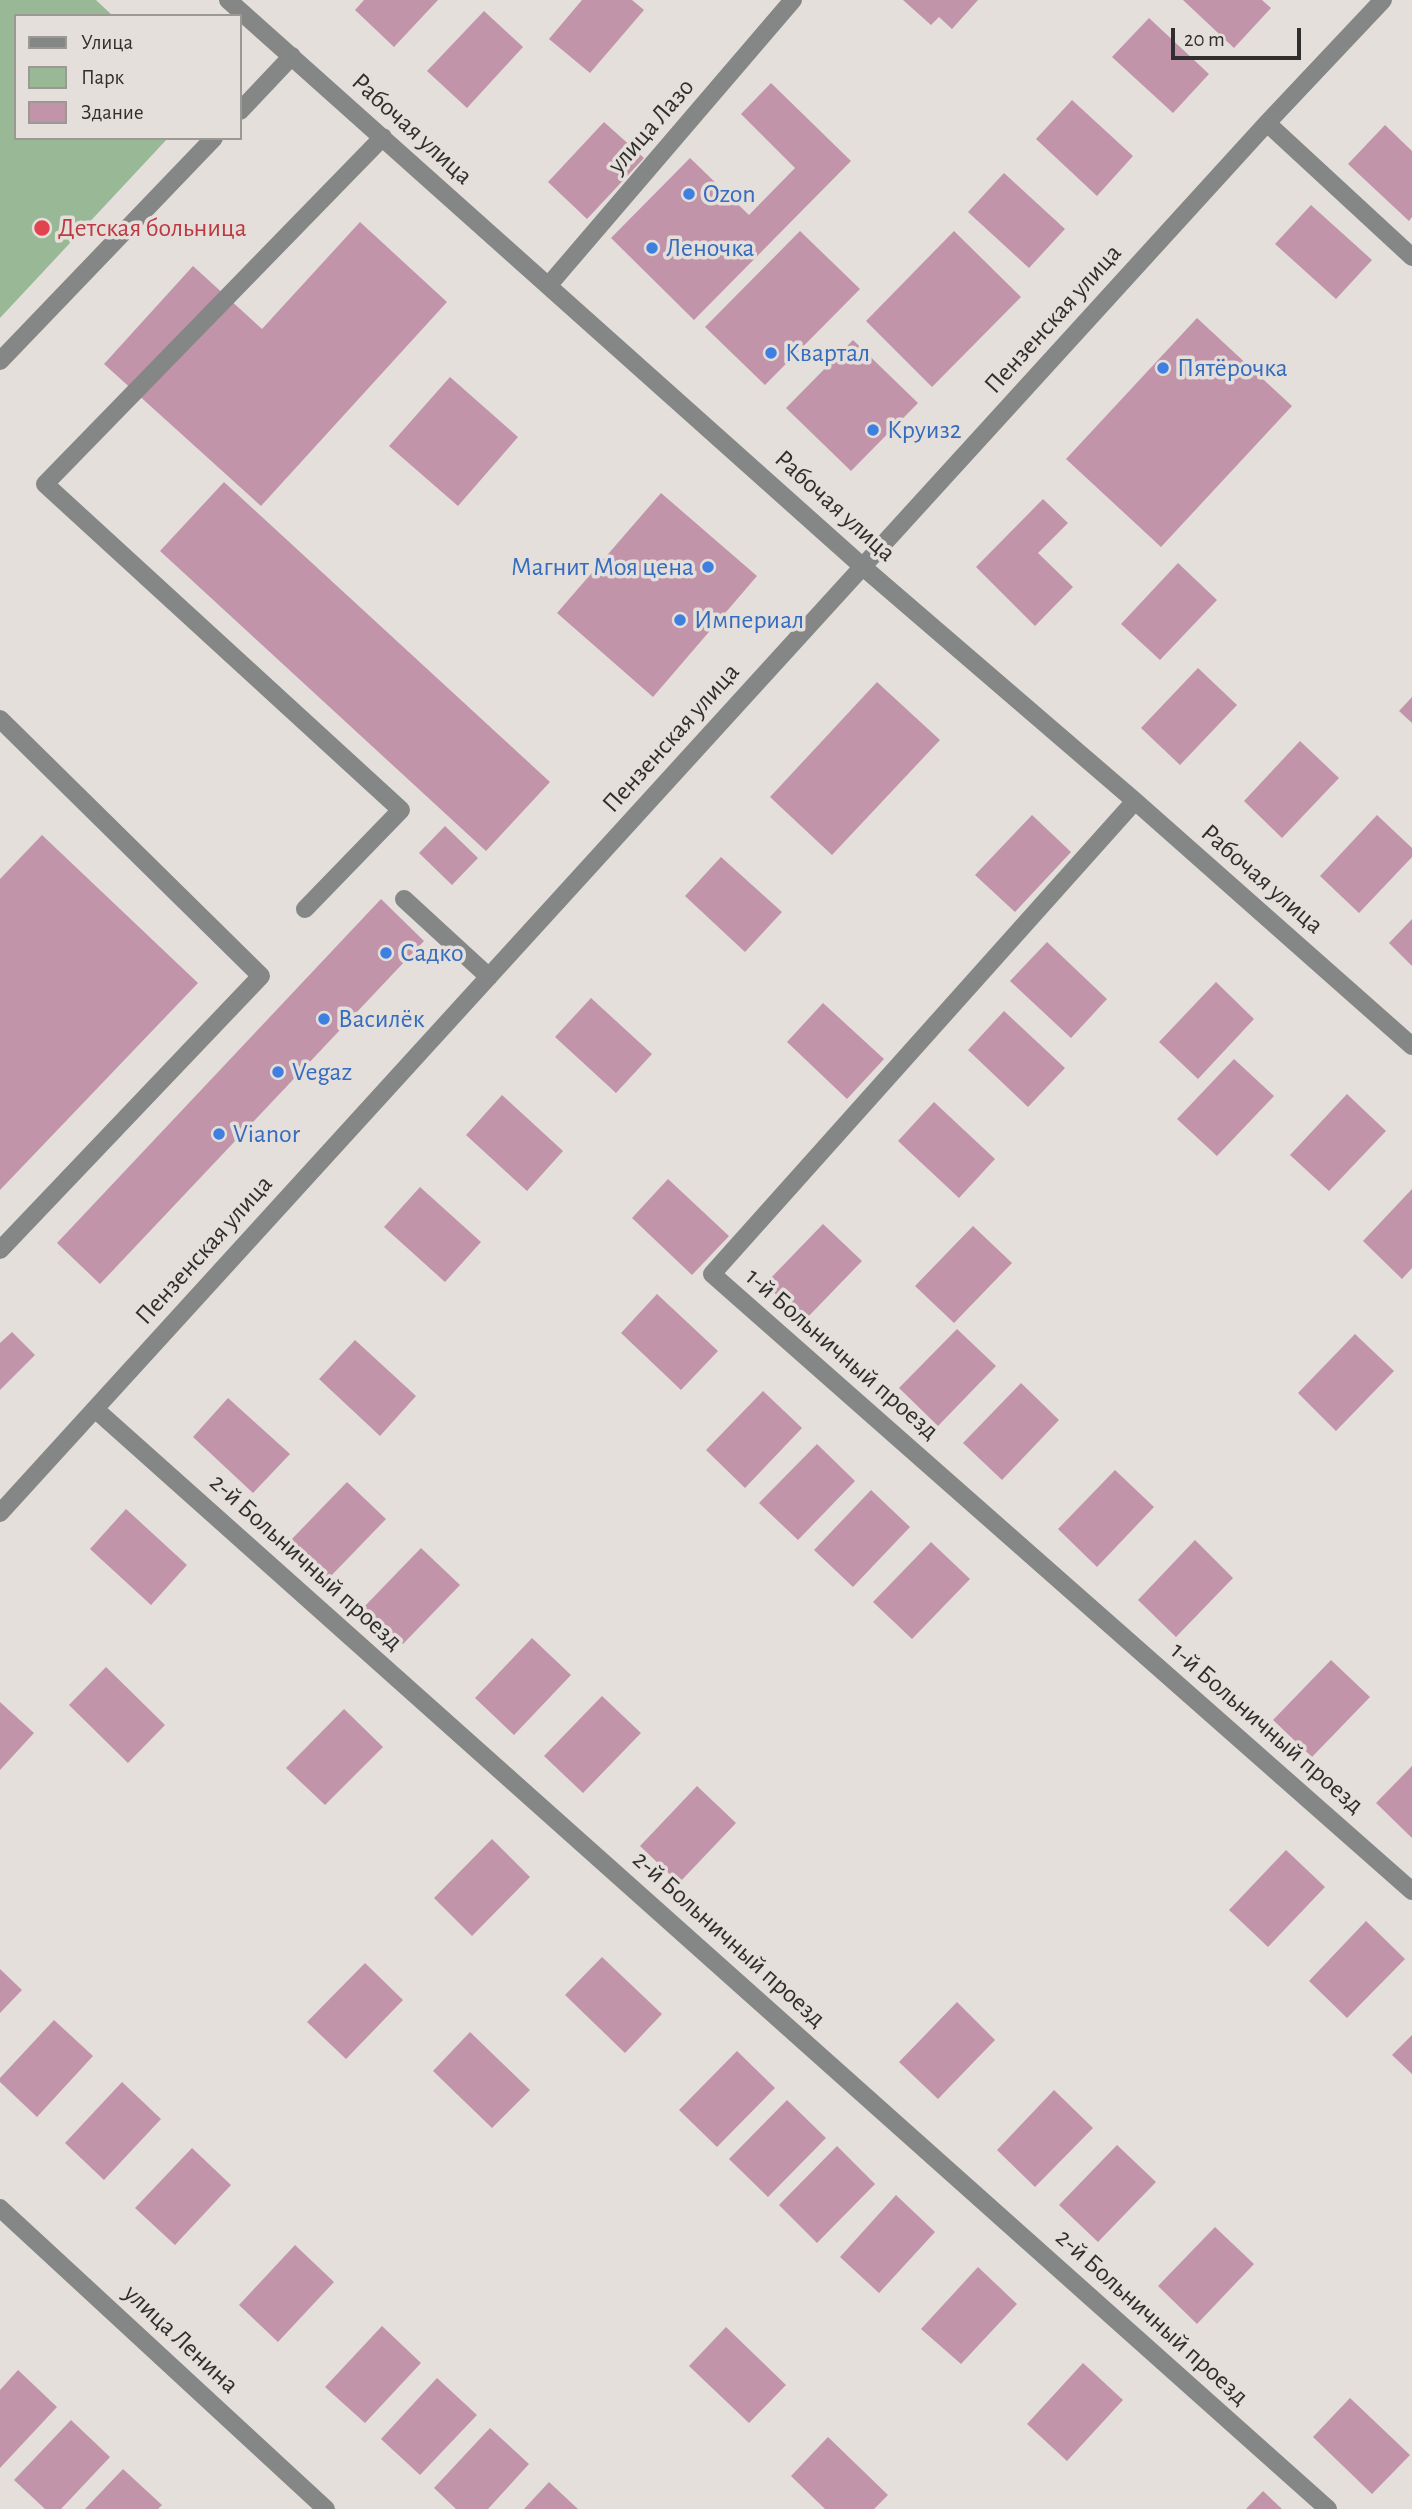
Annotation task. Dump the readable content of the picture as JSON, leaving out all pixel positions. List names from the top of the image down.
{
  "streets": {
    "street": [
      "улица Лазо",
      "Рабочая улица",
      "Пензенская улица",
      "1-й Больничный проезд",
      "2-й Больничный проезд",
      "улица Ленина"
    ]
  },
  "crossings": [
    ["улица Лазо", "Рабочая улица"],
    ["Рабочая улица", "Пензенская улица"],
    ["Рабочая улица", "1-й Больничный проезд"],
    ["Пензенская улица", "2-й Больничный проезд"]
  ],
  "places": [
    "Ozon",
    "Детская больница",
    "Леночка",
    "Квартал",
    "Пятёрочка",
    "Круиз2",
    "Магнит Моя цена",
    "Империал",
    "Садко",
    "Василёк",
    "Vegaz",
    "Vianor"
  ],
  "legend": ["Улица", "Парк", "Здание"],
  "scale_bar": "20 m"
}
